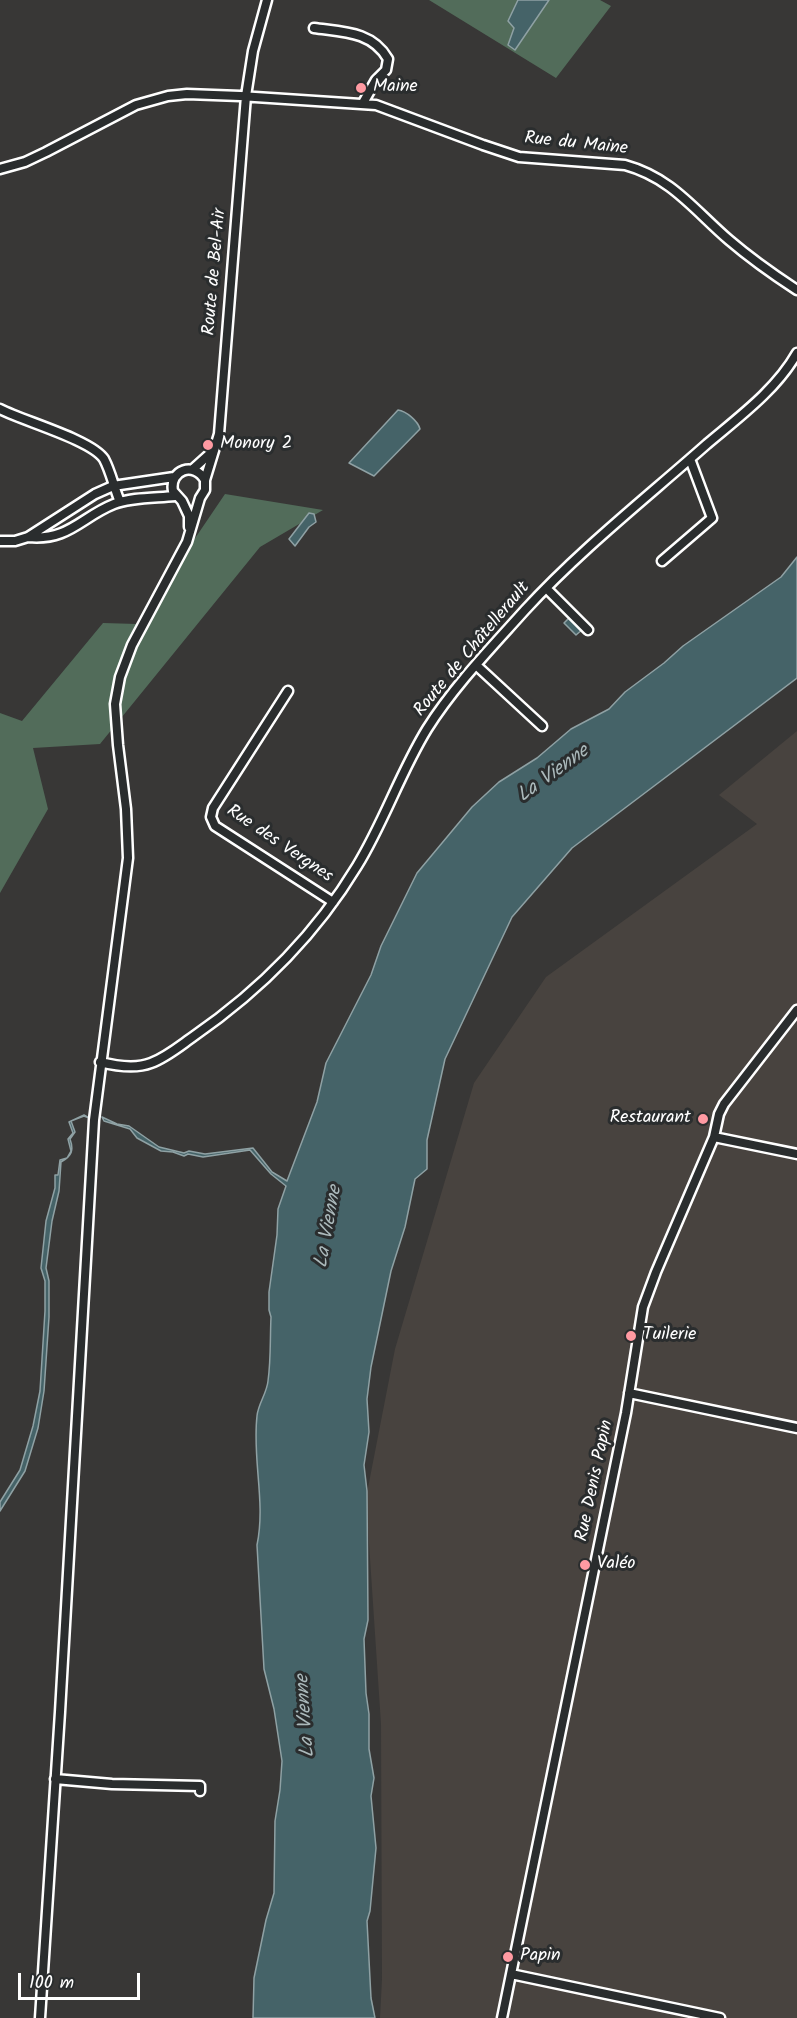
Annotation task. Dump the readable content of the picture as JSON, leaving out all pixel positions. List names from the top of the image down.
{
  "streets": {
    "street": [
      "Rue du Maine",
      "Route de Bel-Air",
      "Route de Châtellerault",
      "Rue des Vergnes",
      "Rue Denis Papin"
    ]
  },
  "crossings": [
    ["Rue du Maine", "Route de Bel-Air"],
    ["Route de Châtellerault", "Rue des Vergnes"]
  ],
  "water": ["La Vienne"],
  "places": [
    "Maine",
    "Monory 2",
    "Restaurant",
    "Tuilerie",
    "Valéo",
    "Papin"
  ],
  "scale_bar": "100 m"
}
